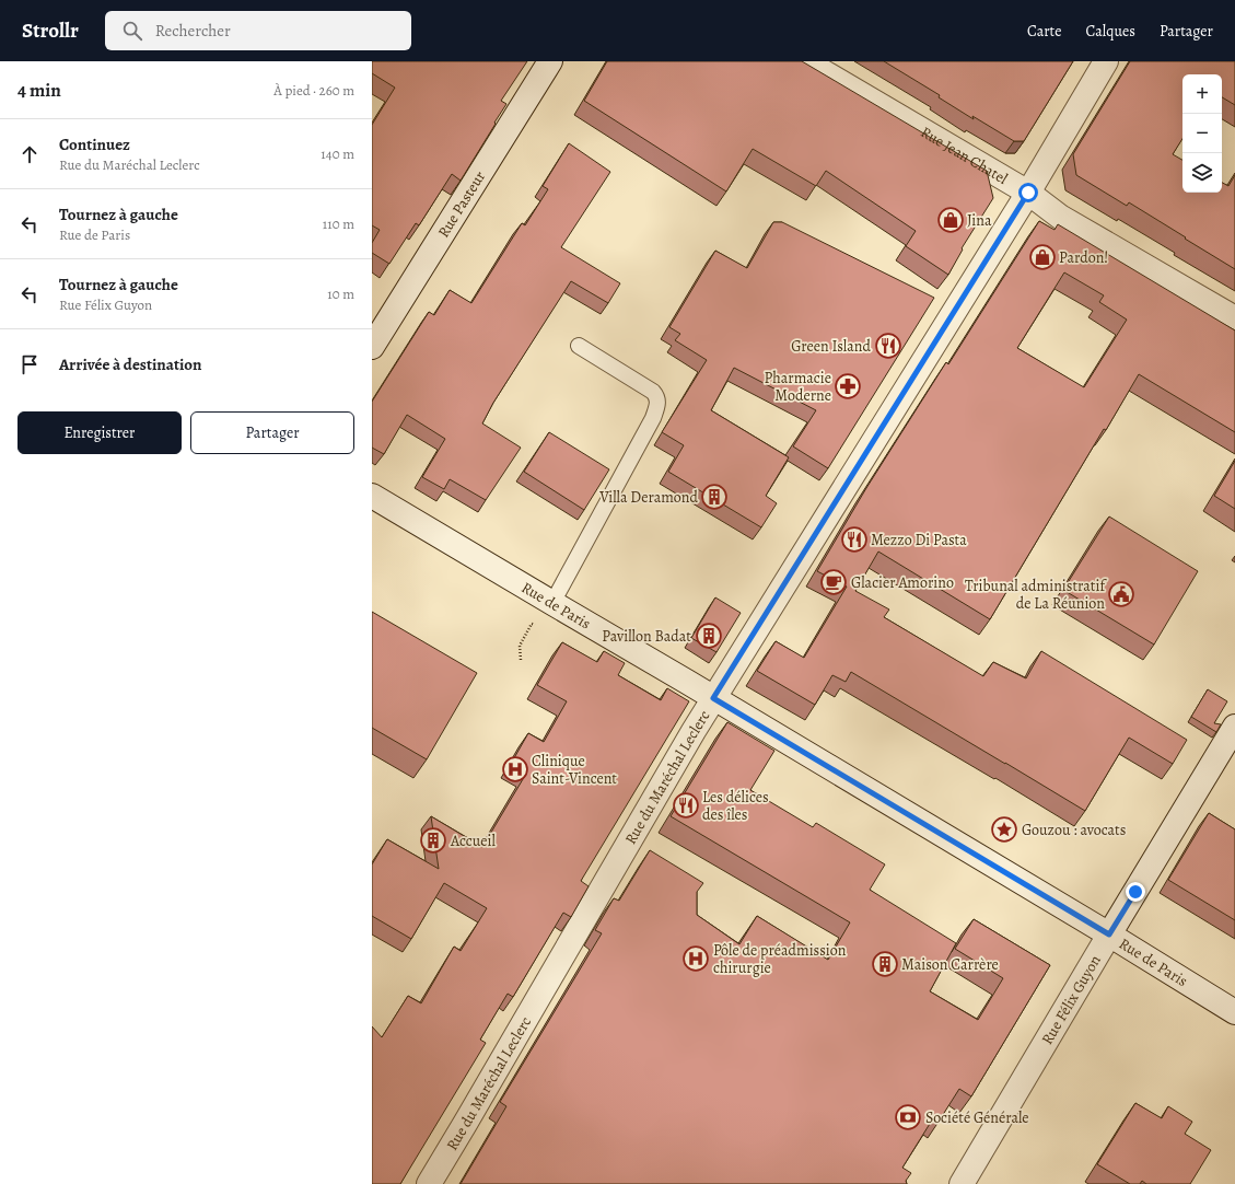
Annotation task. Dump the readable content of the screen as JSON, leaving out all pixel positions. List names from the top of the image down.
{
  "streets": {
    "street": [
      "Rue Jean Chatel",
      "Rue Pasteur",
      "Rue de Paris",
      "Rue du Maréchal Leclerc",
      "Rue Félix Guyon"
    ]
  },
  "crossings": [
    ["Rue Jean Chatel", "Rue du Maréchal Leclerc"],
    ["Rue de Paris", "Rue du Maréchal Leclerc"],
    ["Rue de Paris", "Rue Félix Guyon"]
  ],
  "places": {
    "shop": ["Jina", "Pardon!"],
    "restaurant": ["Green Island", "Mezzo Di Pasta", "Les délices des îles"],
    "pharmacy": ["Pharmacie Moderne"],
    "building": [
      "Villa Deramond",
      "Pavillon Badat",
      "Accueil",
      "Maison Carrère"
    ],
    "cafe": ["Glacier Amorino"],
    "public building": ["Tribunal administratif de La Réunion"],
    "hospital": ["Clinique Saint-Vincent", "Pôle de préadmission chirurgie"],
    "place": ["Gouzou : avocats"],
    "bank": ["Société Générale"]
  },
  "page": {
    "header": "Strollr",
    "search": "Rechercher",
    "nav": ["Carte", "Calques", "Partager"],
    "heading": ["4 min", "À pied · 260 m"],
    "map_buttons": ["+", "−"],
    "list": [
      ["Continuez", "Rue du Maréchal Leclerc", "140 m"],
      ["Tournez à gauche", "Rue de Paris", "110 m"],
      ["Tournez à gauche", "Rue Félix Guyon", "10 m"],
      "Arrivée à destination"
    ],
    "buttons": ["Enregistrer", "Partager"]
  }
}
